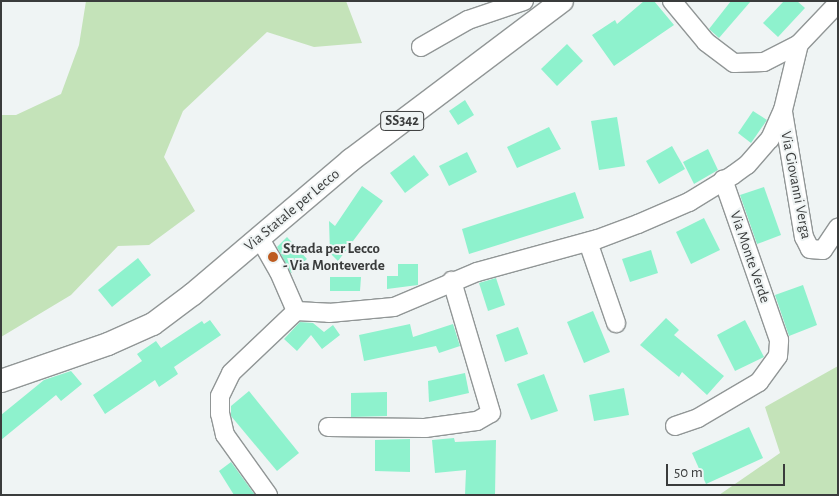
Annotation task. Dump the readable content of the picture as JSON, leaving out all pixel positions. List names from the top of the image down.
{
  "streets": {
    "main road": ["SS342", "Via Statale per Lecco"],
    "street": ["Via Giovanni Verga", "Via Monte Verde"]
  },
  "places": ["Strada per Lecco - Via Monteverde"],
  "scale_bar": "50 m"
}
